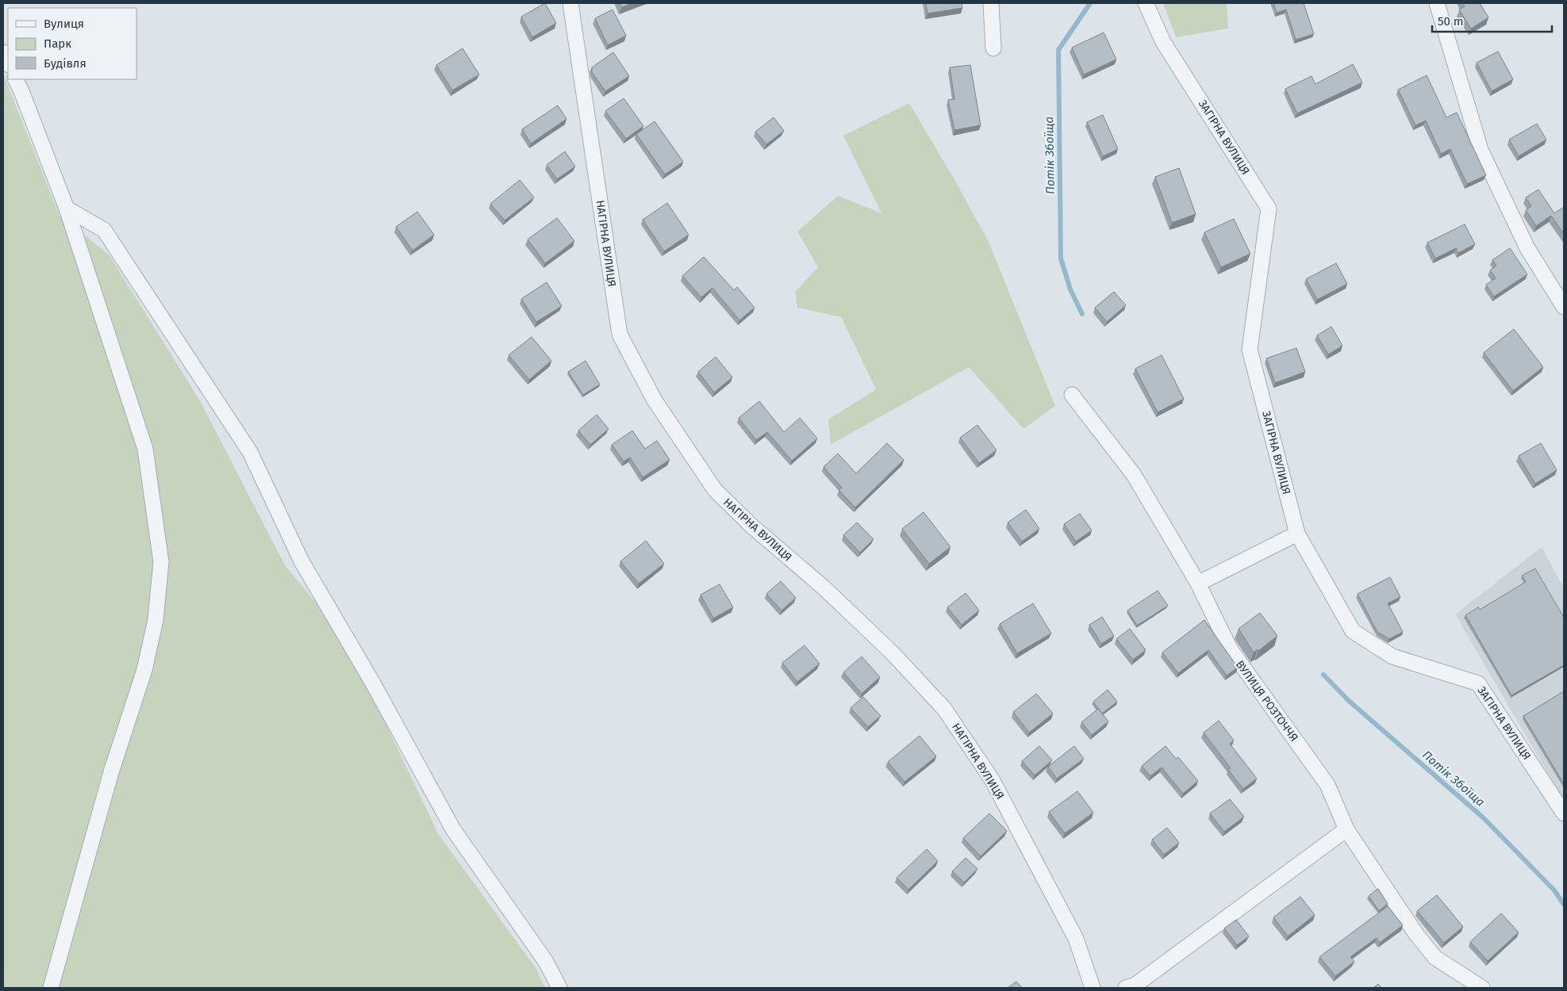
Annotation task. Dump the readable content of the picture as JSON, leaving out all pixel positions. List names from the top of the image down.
{
  "streets": {
    "street": ["ЗАГІРНА ВУЛИЦЯ", "НАГІРНА ВУЛИЦЯ", "ВУЛИЦЯ РОЗТОЧЧЯ"]
  },
  "water": ["Потік Збоїща"],
  "legend": ["Вулиця", "Парк", "Будівля"],
  "scale_bar": "50 m"
}
